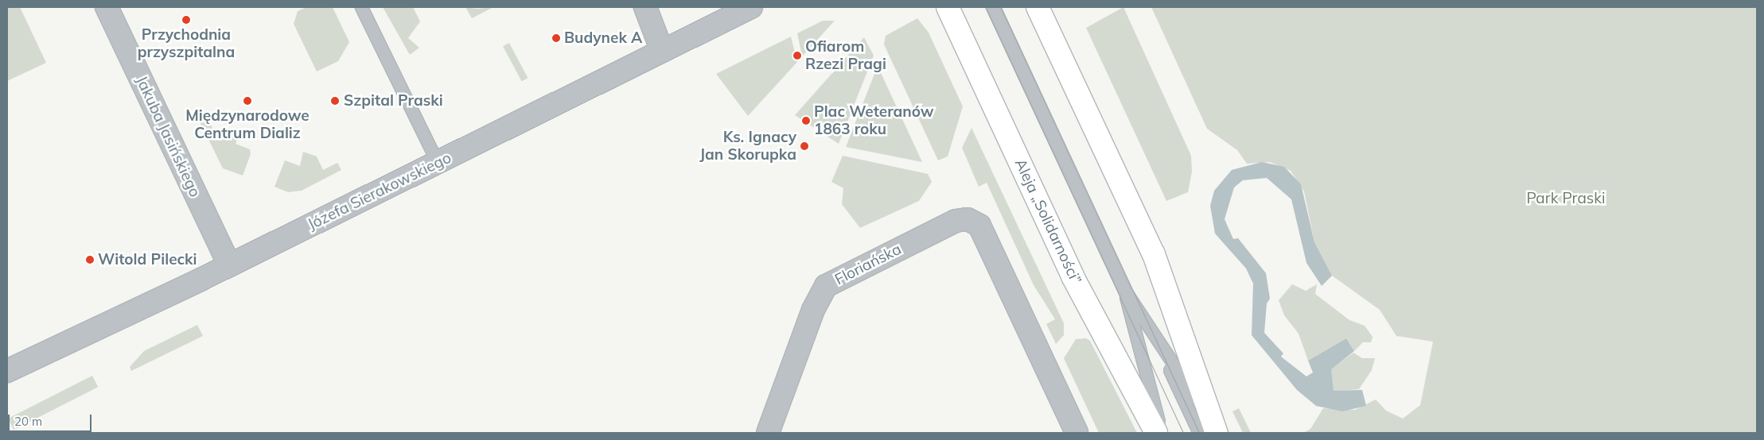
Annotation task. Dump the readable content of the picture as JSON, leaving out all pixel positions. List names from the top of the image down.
{
  "streets": {
    "main road": ["Aleja „Solidarności”"],
    "street": ["Jakuba Jasińskiego", "Józefa Sierakowskiego", "Floriańska"]
  },
  "crossings": [
    ["Jakuba Jasińskiego", "Józefa Sierakowskiego"]
  ],
  "parks": ["Park Praski"],
  "places": [
    "Przychodnia przyszpitalna",
    "Budynek A",
    "Ofiarom Rzezi Pragi",
    "Międzynarodowe Centrum Dializ",
    "Szpital Praski",
    "Plac Weteranów 1863 roku",
    "Ks. Ignacy Jan Skorupka",
    "Witold Pilecki"
  ],
  "scale_bar": "20 m"
}
